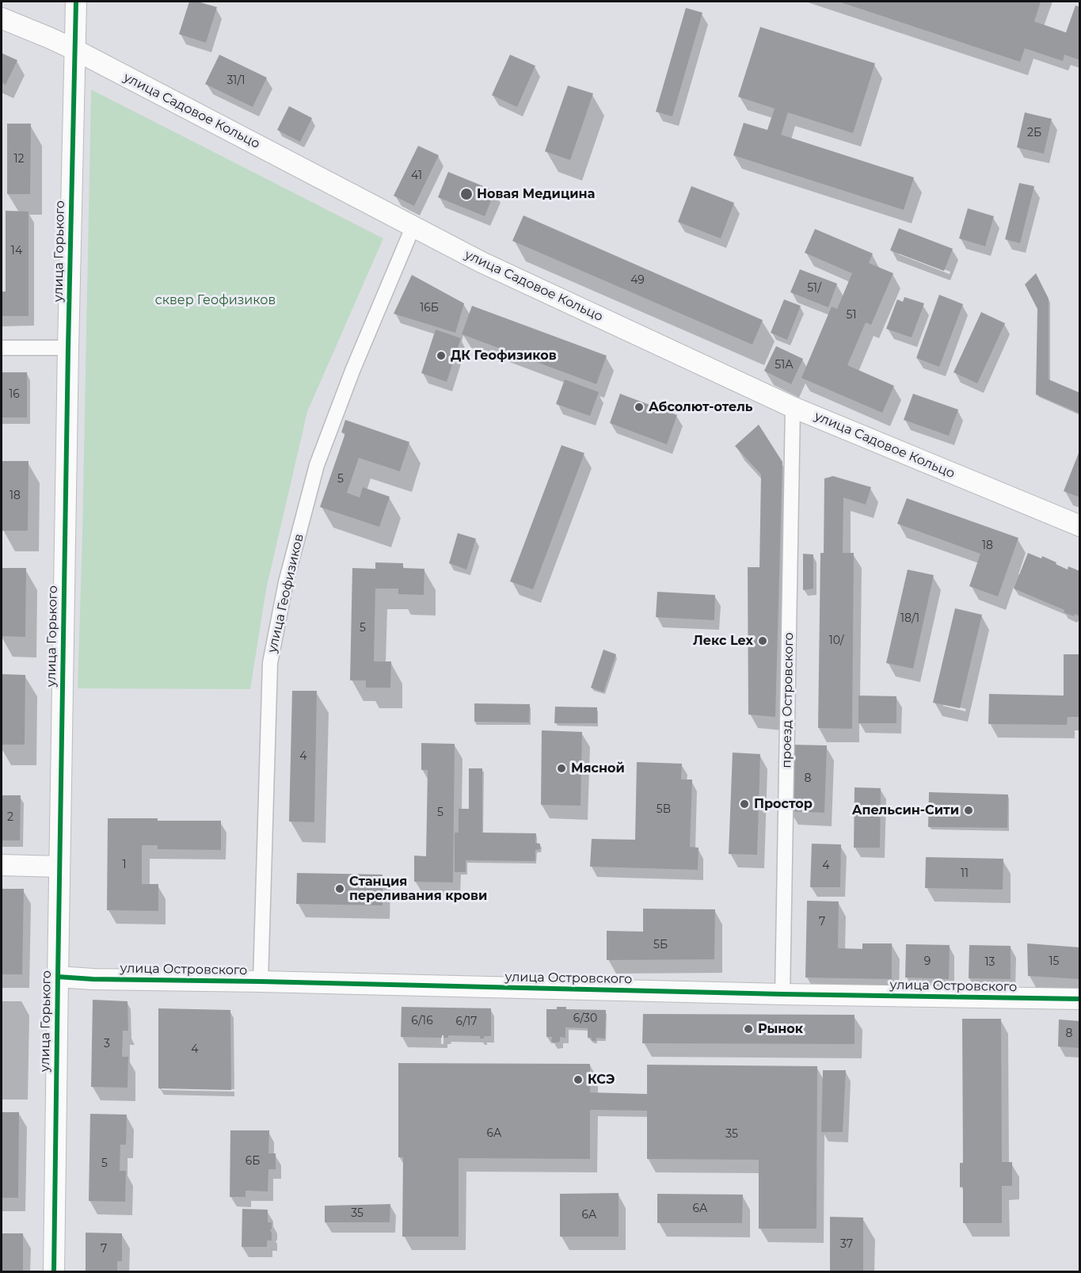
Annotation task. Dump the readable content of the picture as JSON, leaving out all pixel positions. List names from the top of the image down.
{
  "streets": {
    "street": [
      "улица Садовое Кольцо",
      "улица Горького",
      "улица Геофизиков",
      "проезд Островского",
      "улица Островского"
    ]
  },
  "crossings": [
    ["улица Садовое Кольцо", "улица Горького"],
    ["улица Садовое Кольцо", "улица Геофизиков"],
    ["улица Садовое Кольцо", "проезд Островского"],
    ["улица Горького", "улица Островского"],
    ["улица Геофизиков", "улица Островского"],
    ["проезд Островского", "улица Островского"]
  ],
  "parks": ["cквер Геофизиков"],
  "places": [
    "Новая Медицина",
    "ДК Геофизиков",
    "Абсолют-отель",
    "Лекс Lex",
    "Мясной",
    "Простор",
    "Апельсин-Сити",
    "Станция переливания крови",
    "Рынок",
    "КСЭ"
  ],
  "house_numbers": [
    "31/1",
    "2Б",
    "12",
    "41",
    "14",
    "49",
    "51/",
    "16Б",
    "51",
    "51А",
    "16",
    "5",
    "18",
    "18",
    "18/1",
    "5",
    "10/",
    "4",
    "8",
    "5В",
    "5",
    "2",
    "1",
    "4",
    "11",
    "7",
    "5Б",
    "9",
    "15",
    "13",
    "6/30",
    "6/16",
    "6/17",
    "8",
    "3",
    "4",
    "6А",
    "35",
    "6Б",
    "5",
    "6А",
    "35",
    "6А",
    "37",
    "7"
  ]
}
